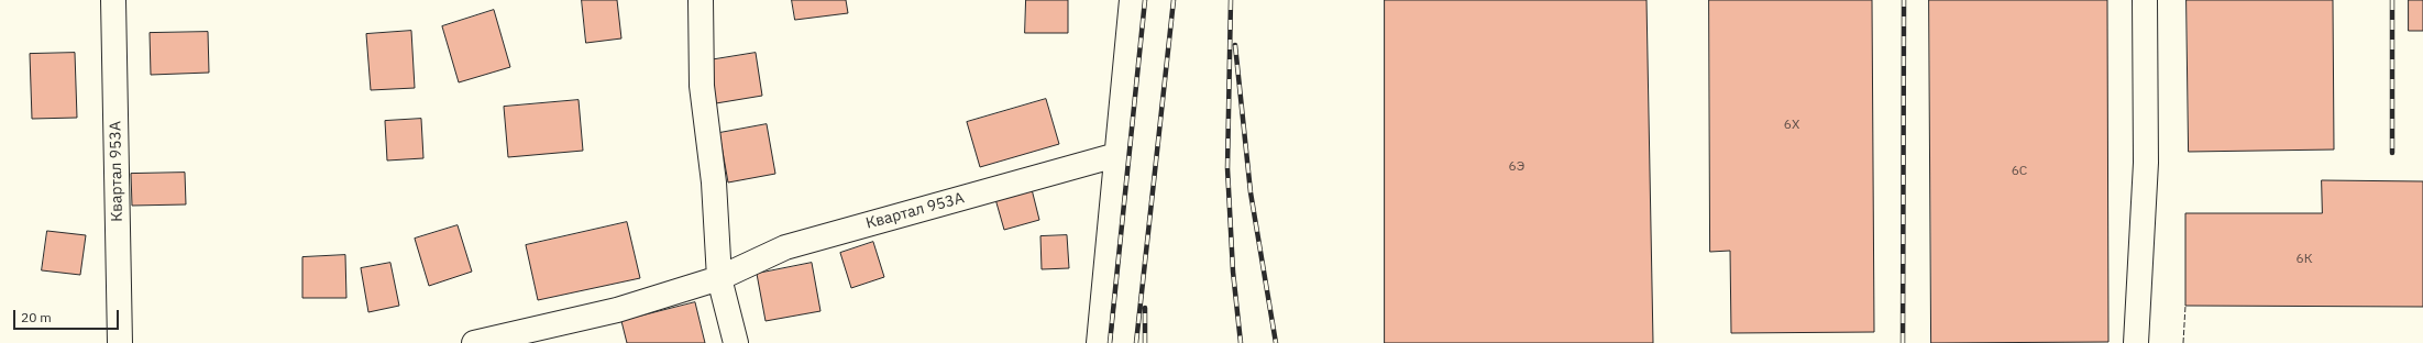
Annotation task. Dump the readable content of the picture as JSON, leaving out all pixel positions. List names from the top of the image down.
{
  "streets": {
    "street": ["Квартал 953А"]
  },
  "house_numbers": [
    "6Х",
    "6Э",
    "6С",
    "6К"
  ],
  "scale_bar": "20 m"
}
